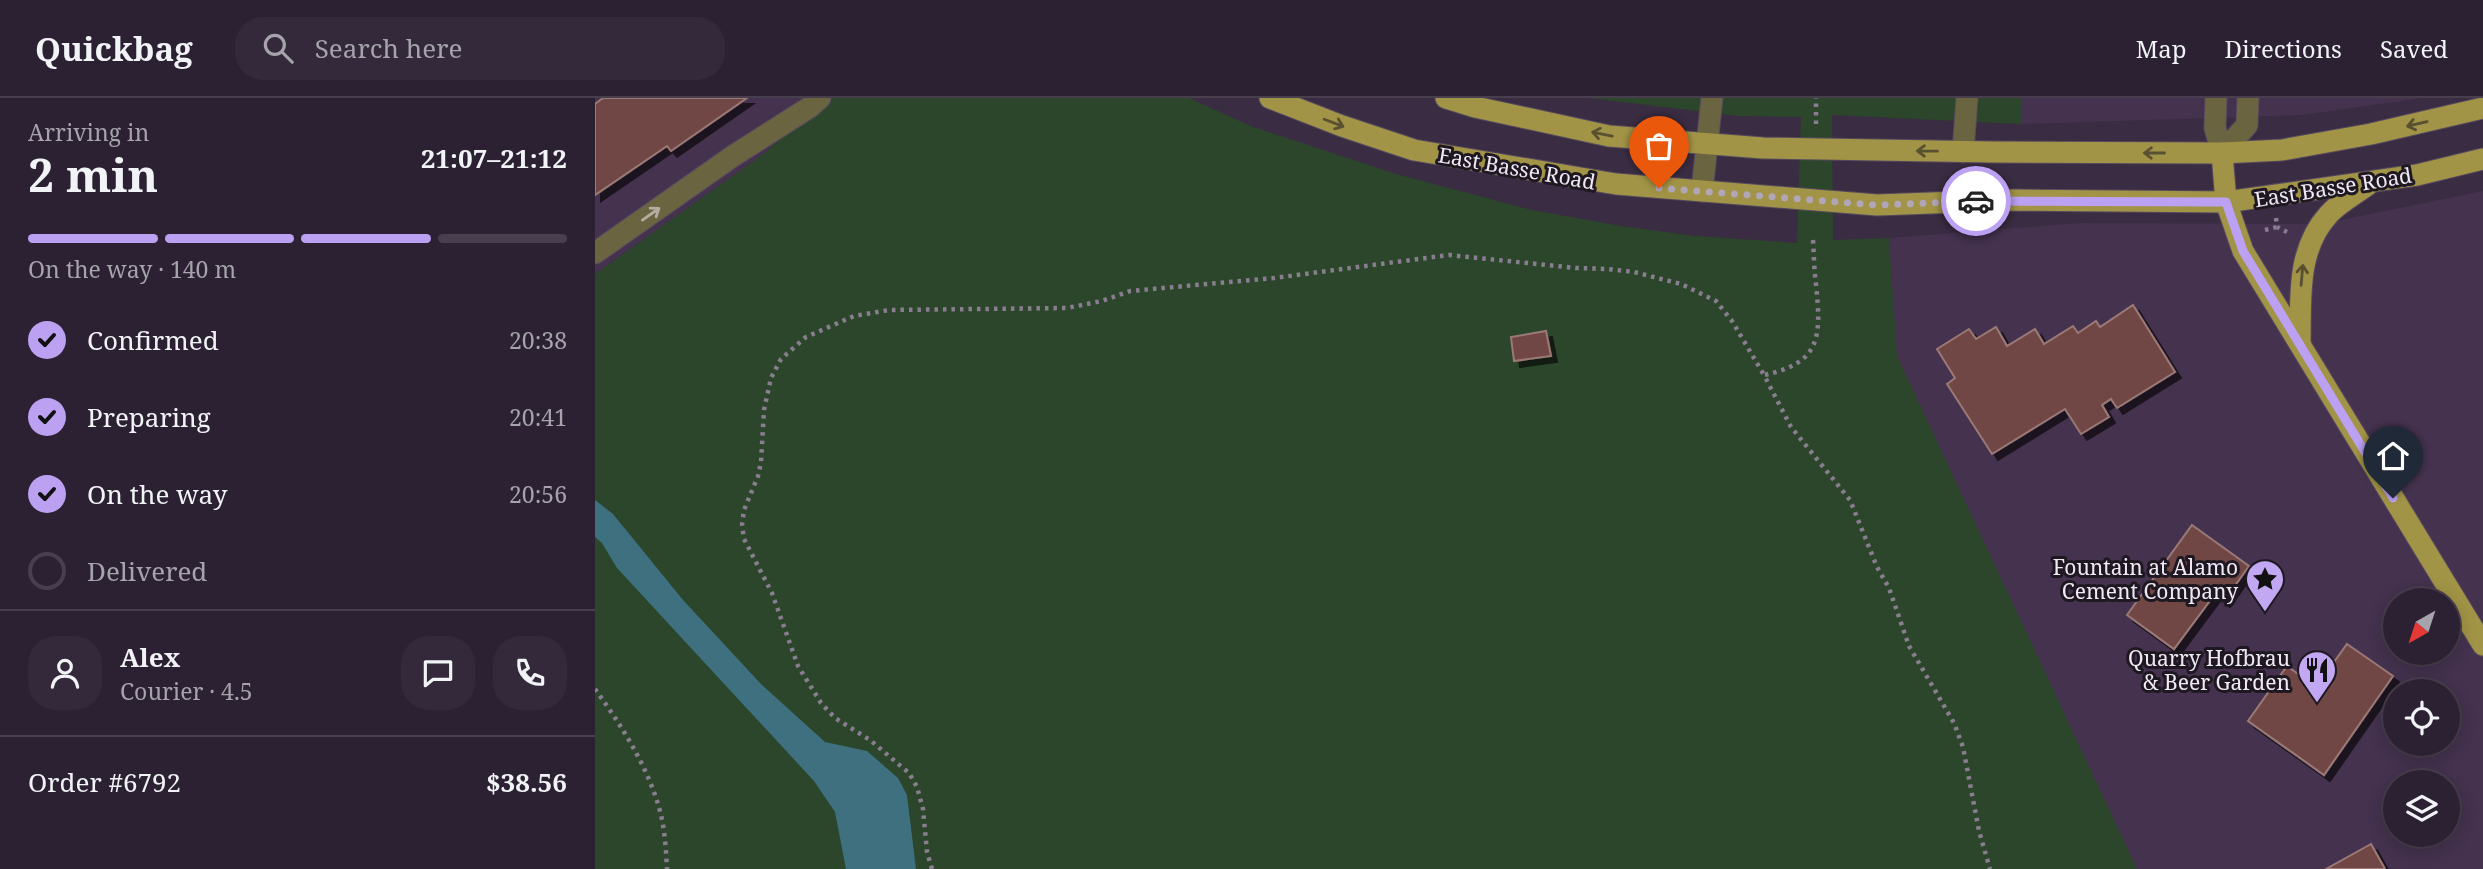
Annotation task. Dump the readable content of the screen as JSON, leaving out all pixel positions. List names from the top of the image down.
{
  "streets": {
    "main road": ["East Basse Road"]
  },
  "places": {
    "place": ["Fountain at Alamo Cement Company"],
    "restaurant": ["Quarry Hofbrau & Beer Garden"]
  },
  "north": "bottom left",
  "page": {
    "header": "Quickbag",
    "search": "Search here",
    "nav": ["Map", "Directions", "Saved"],
    "heading": ["2 min", "Arriving in", "21:07–21:12"],
    "panel": [
      "Alex",
      "Courier · 4.5",
      "Order #6792",
      "$38.56"
    ],
    "bar": "On the way · 140 m",
    "list": [
      ["Confirmed", "20:38"],
      ["Preparing", "20:41"],
      ["On the way", "20:56"],
      "Delivered"
    ]
  }
}
